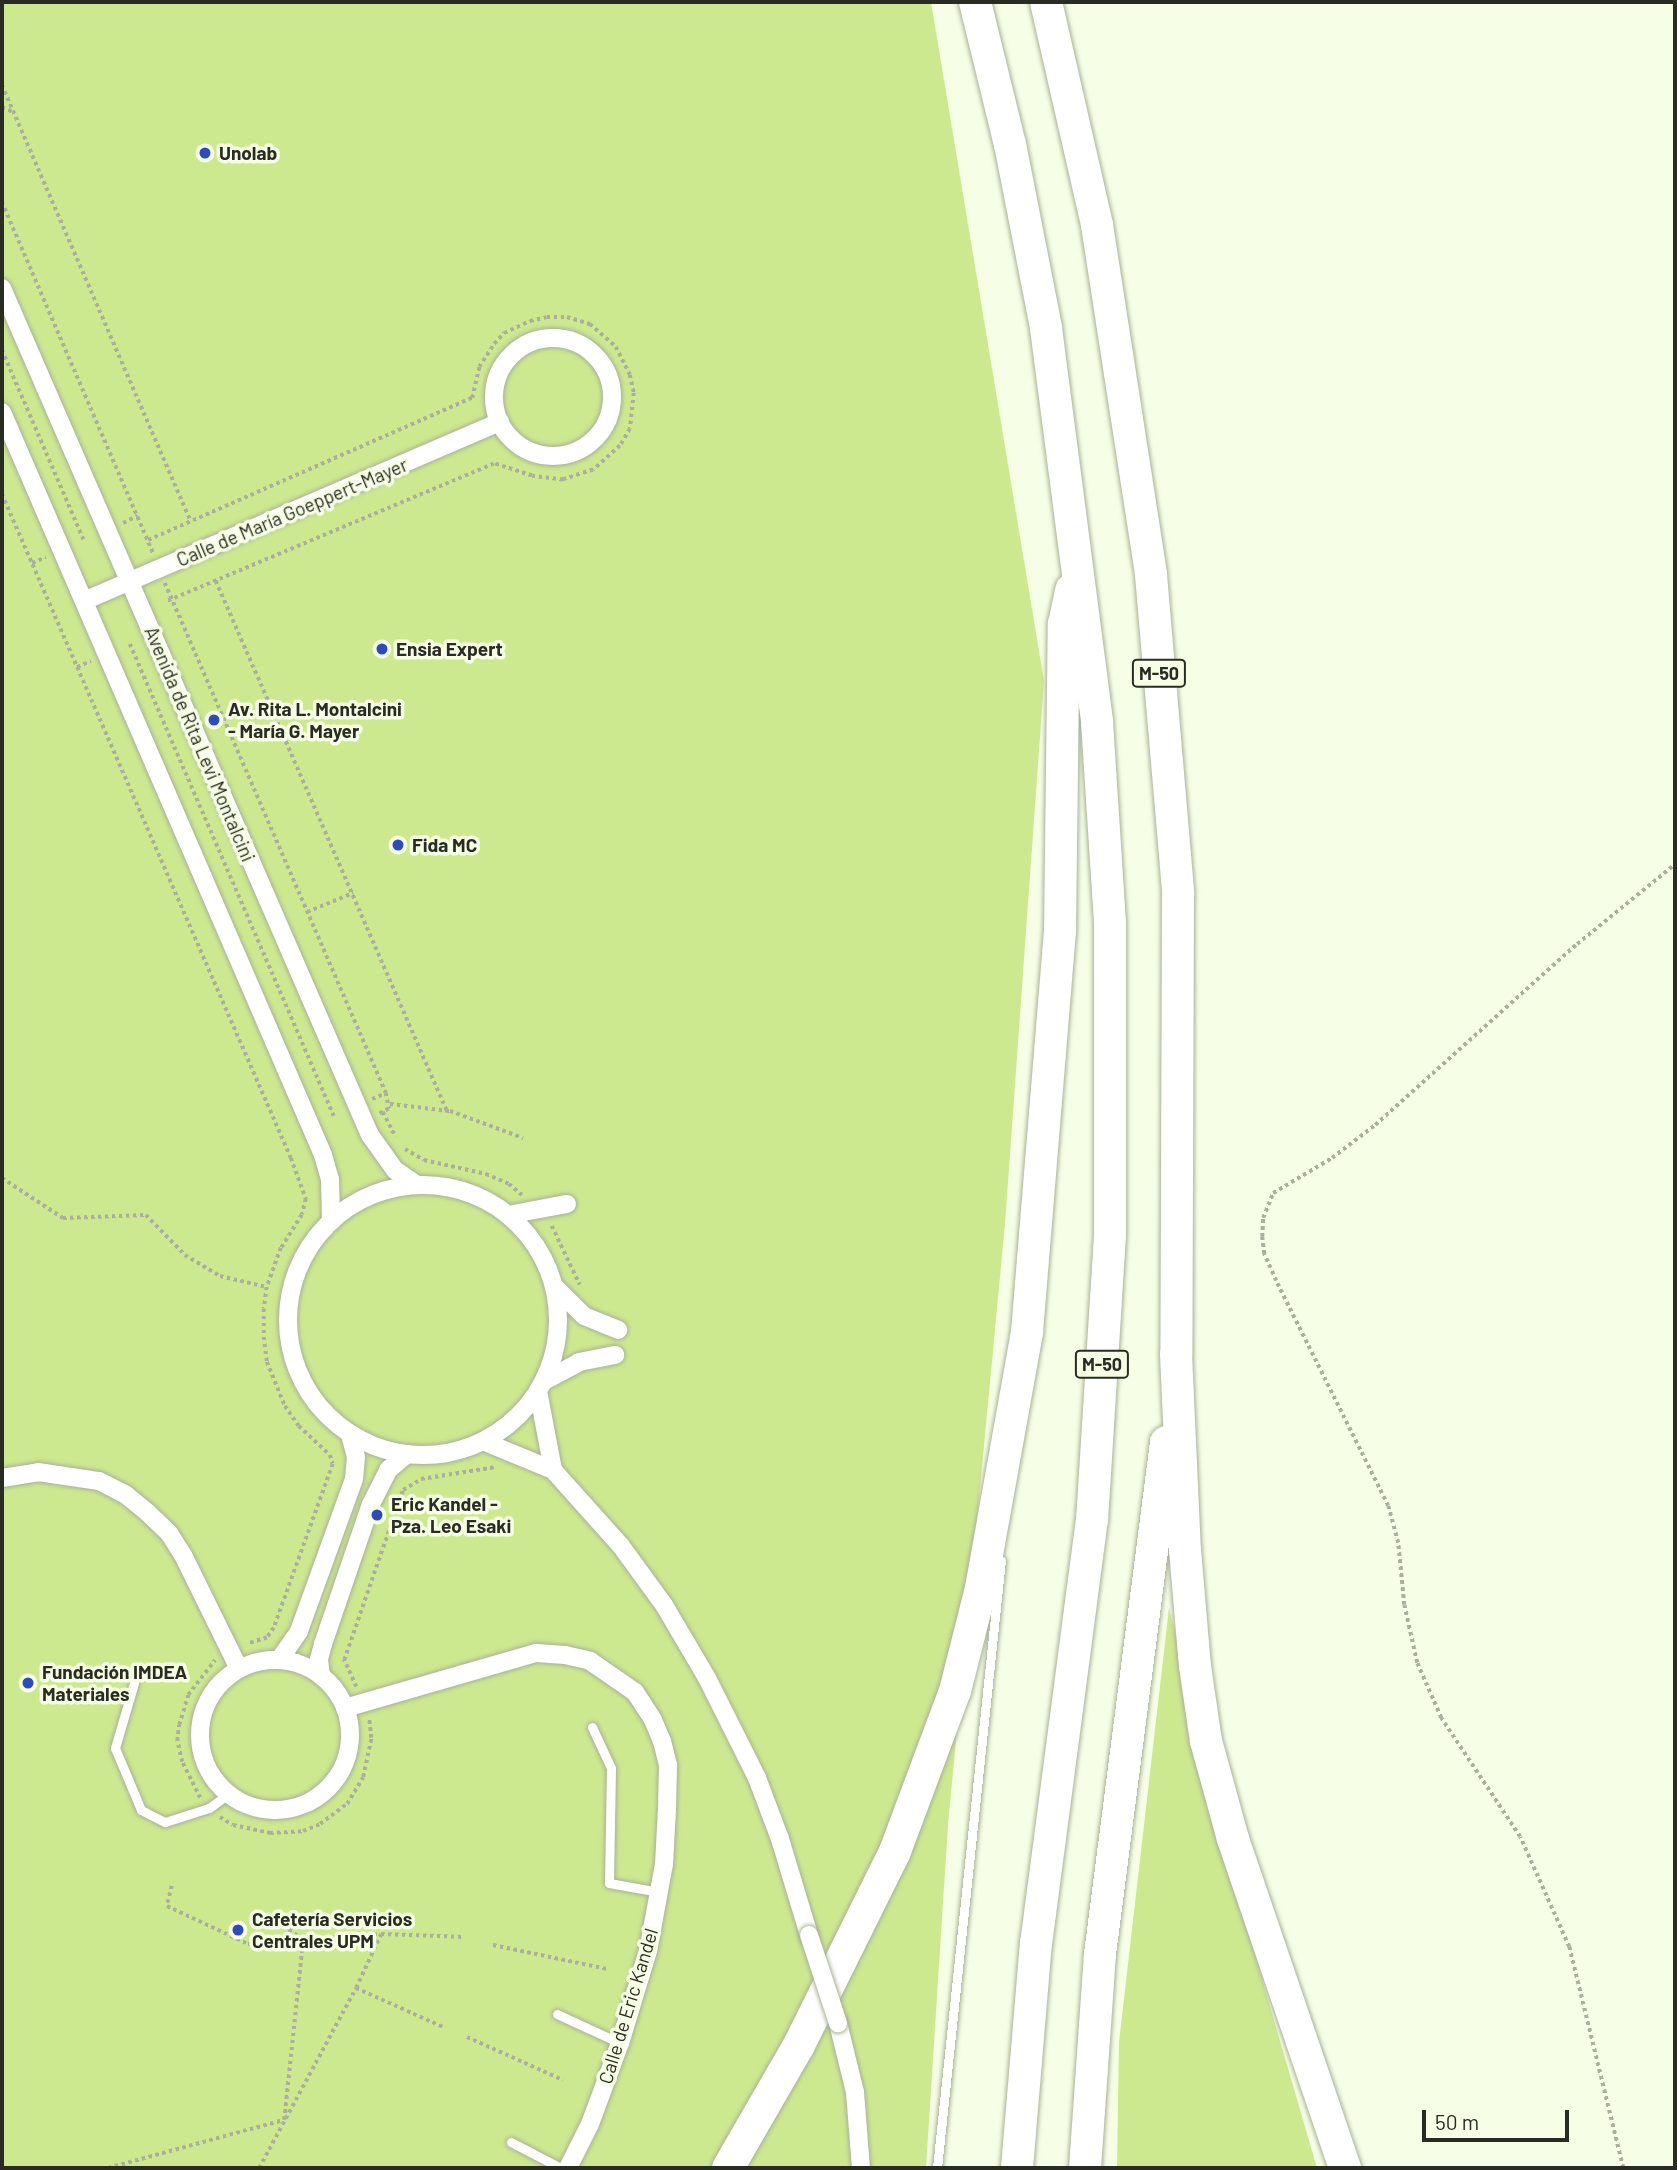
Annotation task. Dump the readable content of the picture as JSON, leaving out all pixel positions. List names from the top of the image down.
{
  "streets": {
    "highway": ["M-50"],
    "street": ["Calle de María Goeppert-Mayer", "Avenida de Rita Levi Montalcini", "Calle de Eric Kandel"]
  },
  "crossings": [
    ["Calle de María Goeppert-Mayer", "Avenida de Rita Levi Montalcini"]
  ],
  "places": [
    "Unolab",
    "Ensia Expert",
    "Av. Rita L. Montalcini - María G. Mayer",
    "Fida MC",
    "Eric Kandel - Pza. Leo Esaki",
    "Fundación IMDEA Materiales",
    "Cafetería Servicios Centrales UPM"
  ],
  "scale_bar": "50 m"
}
